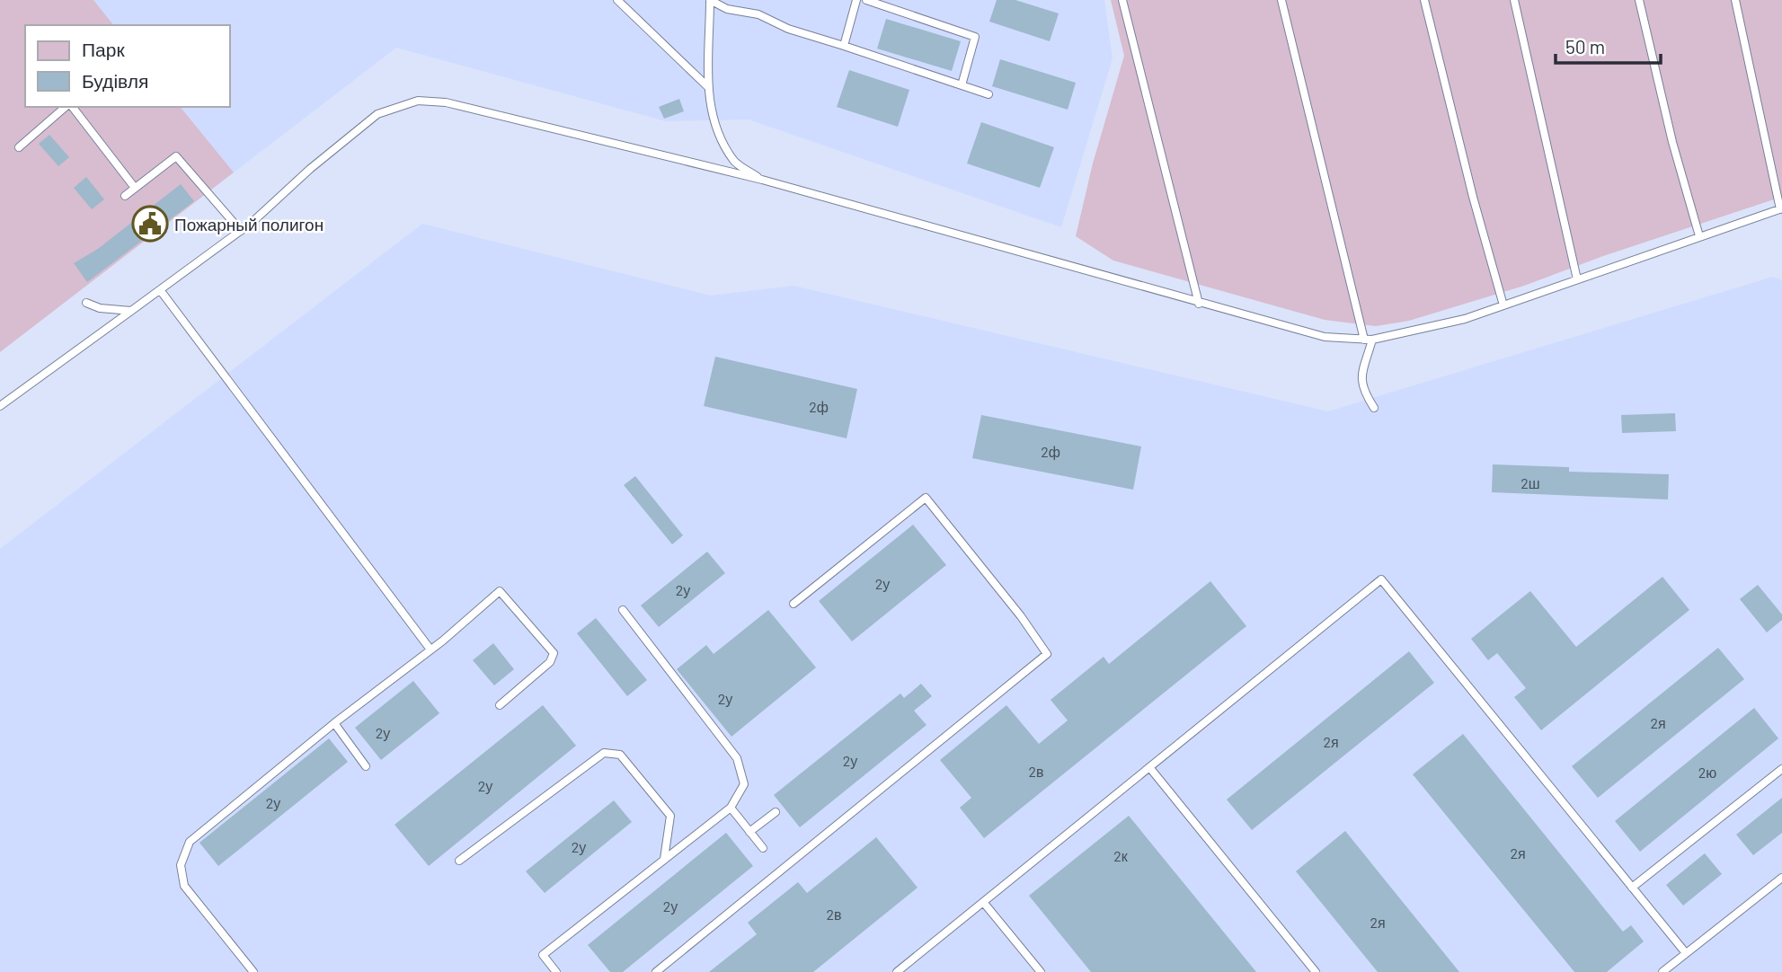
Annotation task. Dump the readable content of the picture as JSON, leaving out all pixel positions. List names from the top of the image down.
{
  "places": {
    "public building": ["Пожарный полигон"]
  },
  "house_numbers": [
    "2ф",
    "2ф",
    "2ш",
    "2у",
    "2у",
    "2у",
    "2я",
    "2у",
    "2я",
    "2у",
    "2в",
    "2ю",
    "2у",
    "2у",
    "2у",
    "2я",
    "2к",
    "2у",
    "2в",
    "2я"
  ],
  "legend": ["Парк", "Будівля"],
  "scale_bar": "50 m"
}
